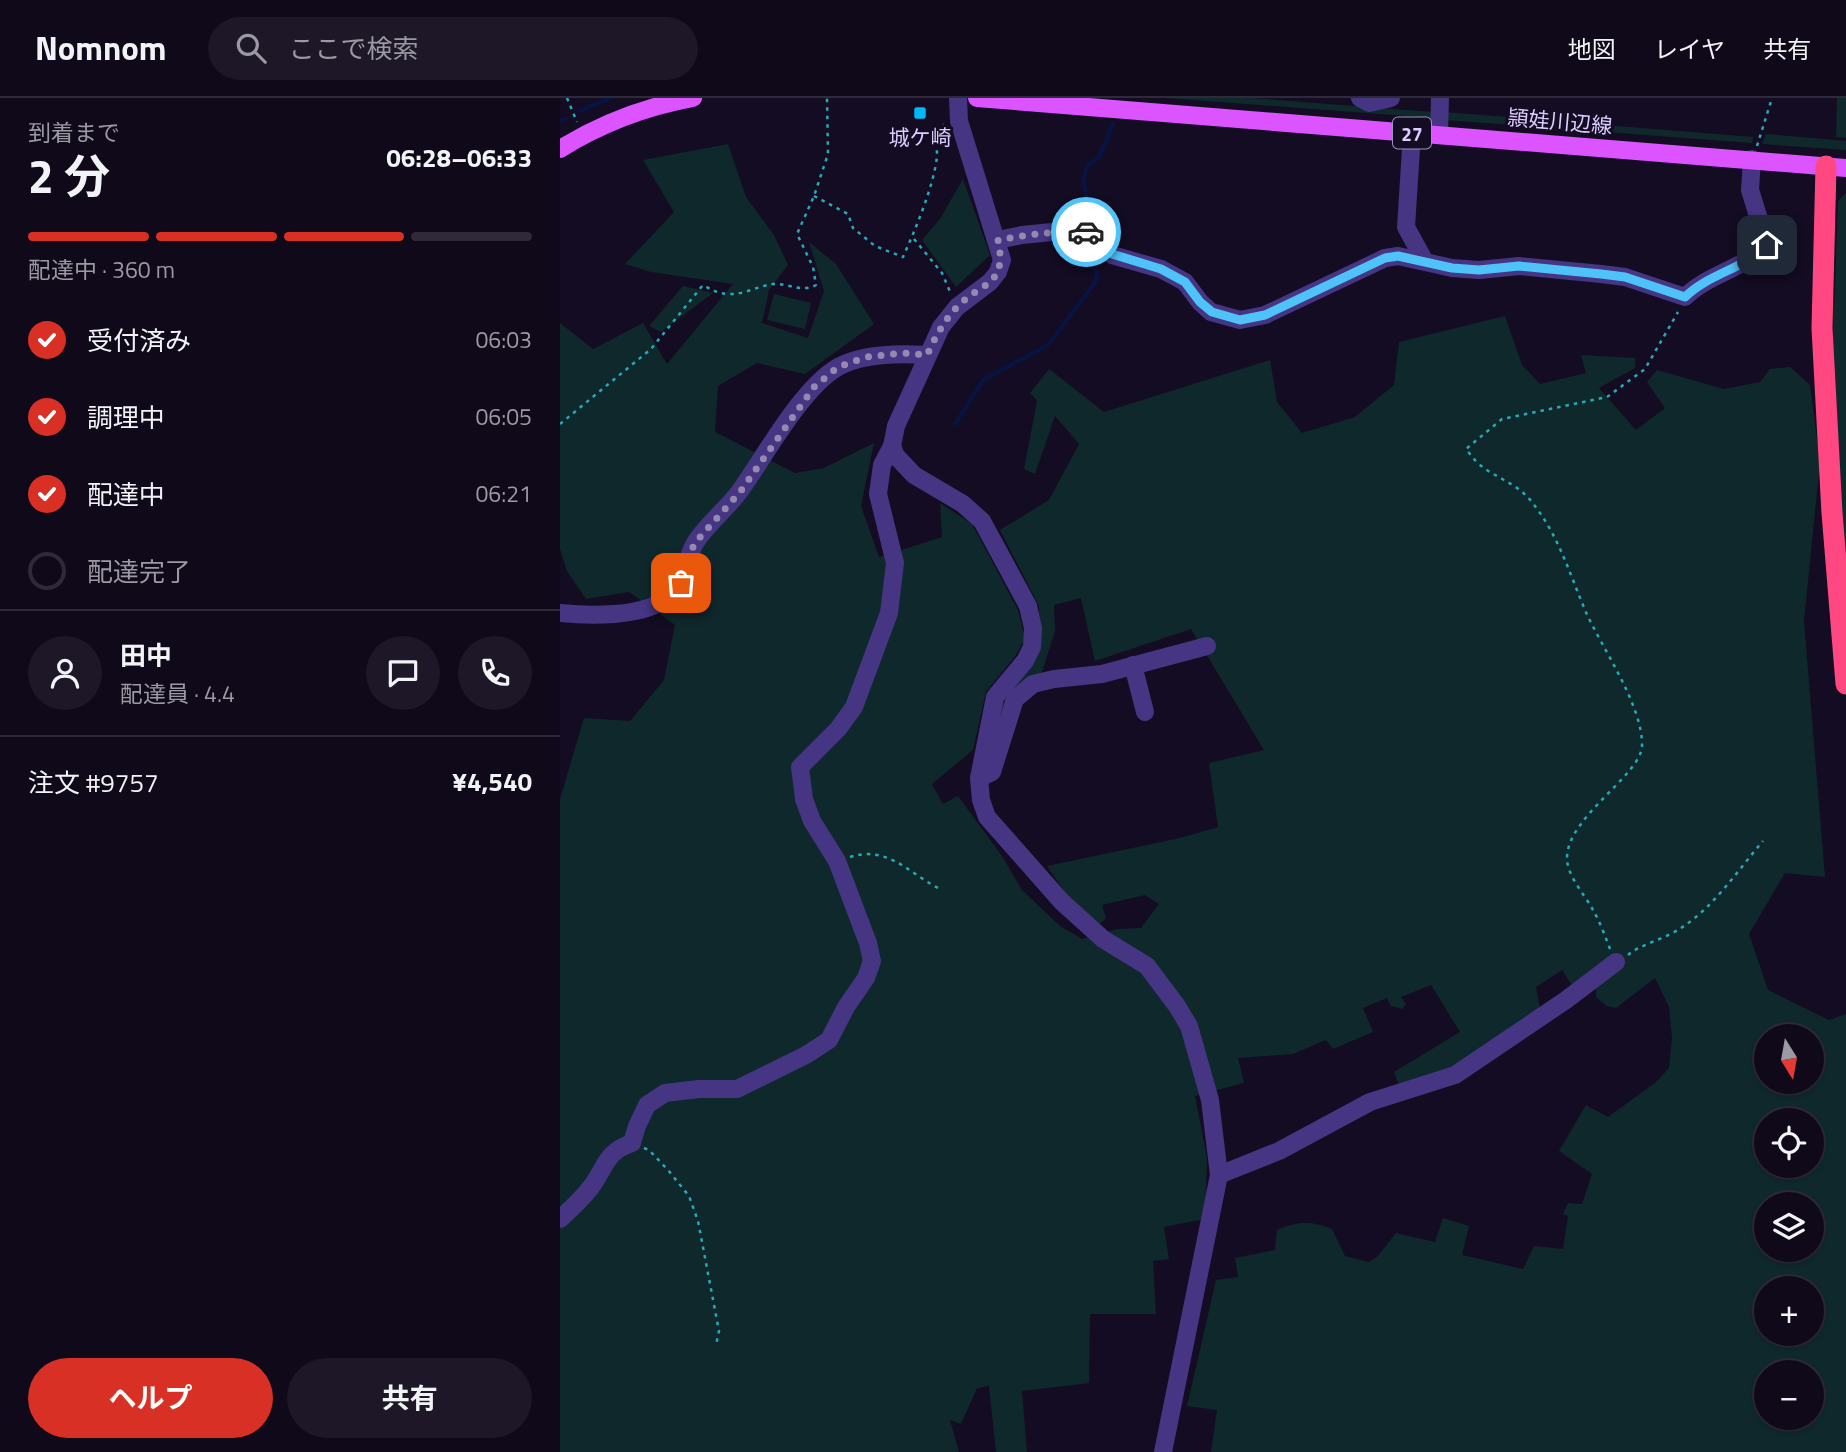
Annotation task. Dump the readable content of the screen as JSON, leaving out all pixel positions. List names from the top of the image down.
{
  "streets": {
    "main road": ["頴娃川辺線", "27"]
  },
  "places": {
    "transit": ["城ケ崎"]
  },
  "north": "bottom",
  "page": {
    "header": "Nomnom",
    "search": "ここで検索",
    "nav": ["地図", "レイヤ", "共有"],
    "heading": ["2 分", "到着まで", "06:28–06:33"],
    "panel": [
      "田中",
      "配達員 · 4.4",
      "注文 #9757",
      "¥4,540"
    ],
    "bar": "配達中 · 360 m",
    "list": [
      ["受付済み", "06:03"],
      ["調理中", "06:05"],
      ["配達中", "06:21"],
      "配達完了"
    ],
    "map_buttons": ["+", "−"],
    "buttons": ["ヘルプ", "共有"]
  }
}
